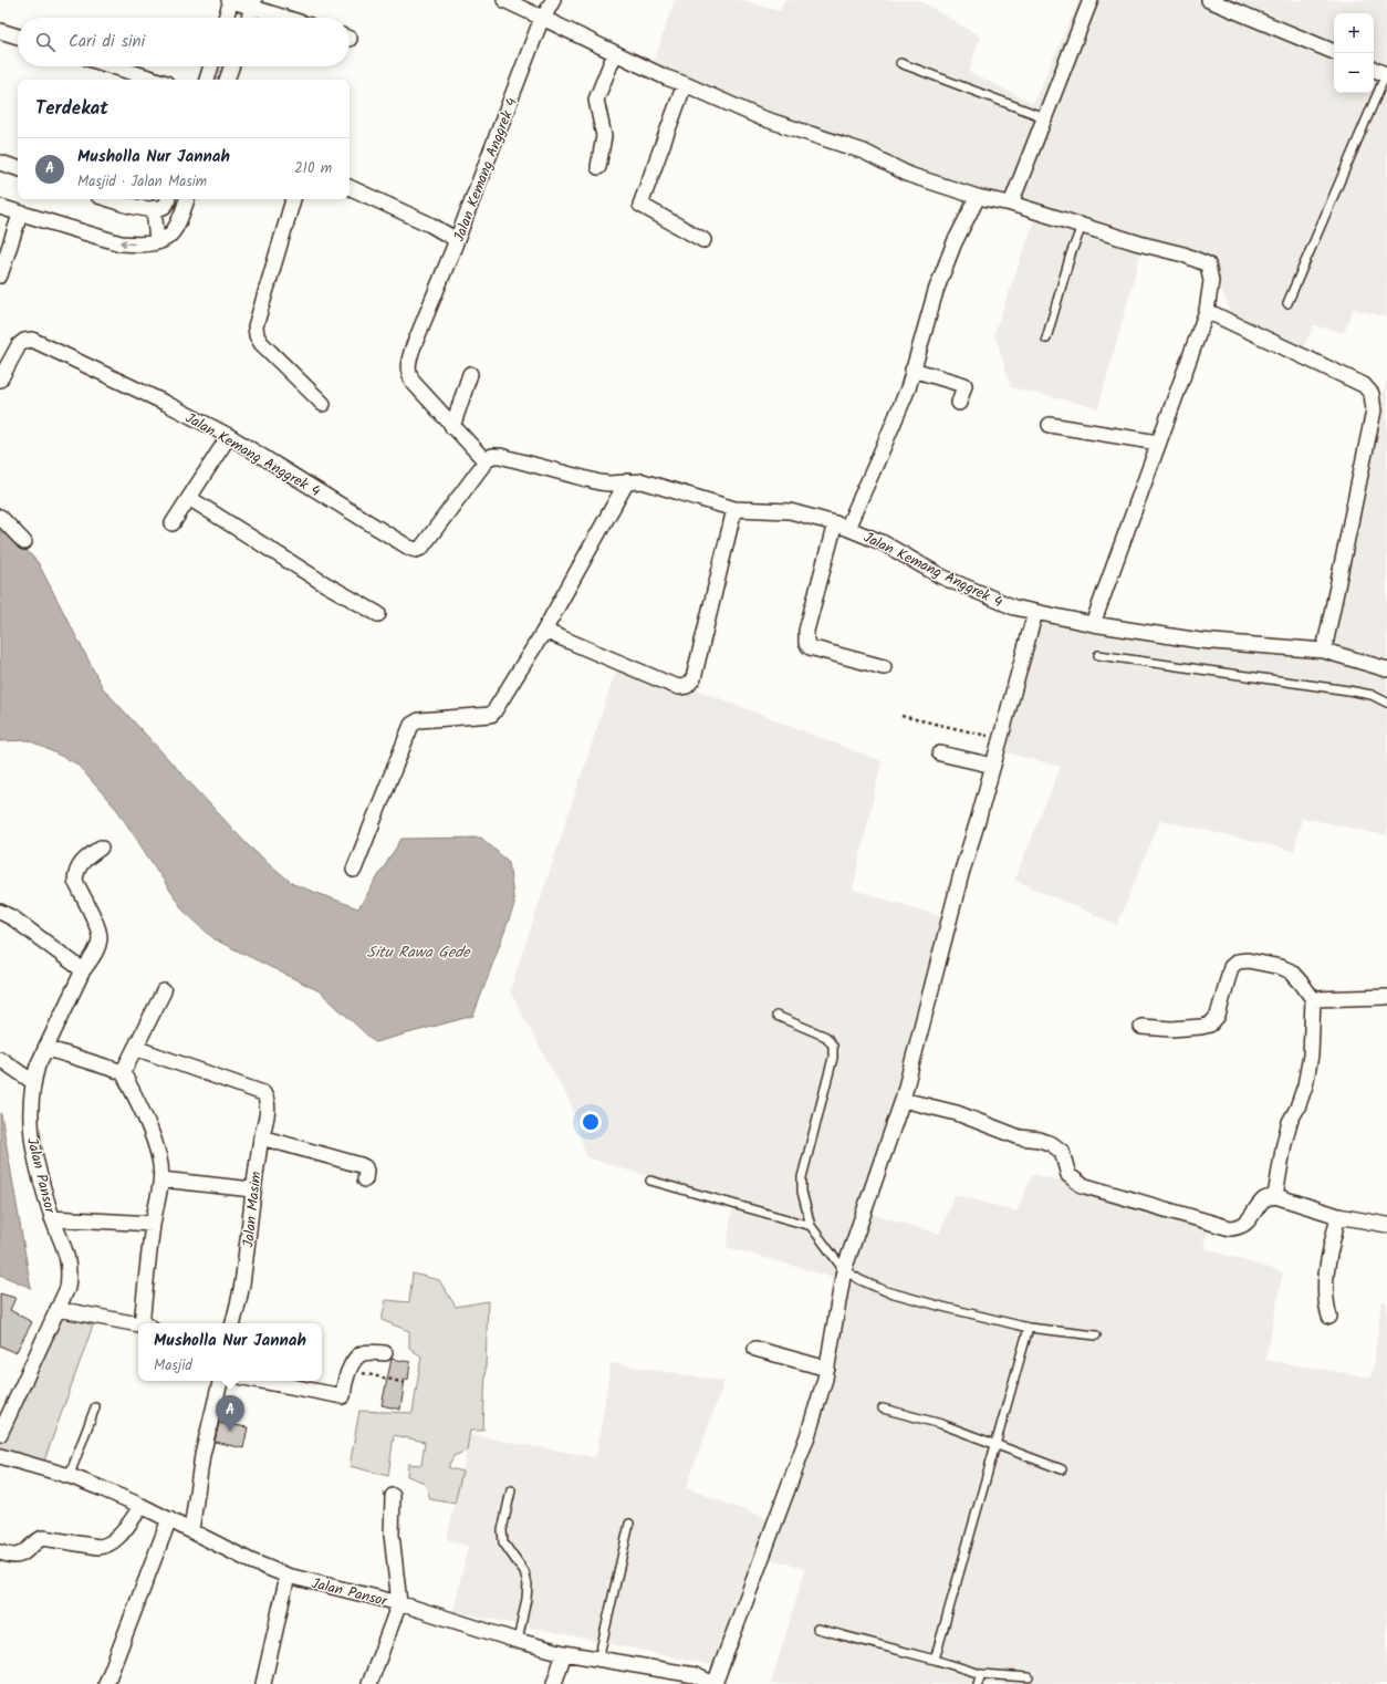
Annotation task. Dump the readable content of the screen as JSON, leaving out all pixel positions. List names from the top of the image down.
{
  "streets": {
    "street": ["Jalan Kemang Anggrek 4", "Jalan Pansor", "Jalan Masim"]
  },
  "water": ["Situ Rawa Gede"],
  "page": {
    "map_buttons": ["+", "−"],
    "search": "Cari di sini",
    "heading": "Terdekat",
    "list": [
      {
        "mark": "A",
        "name": "Musholla Nur Jannah",
        "note": "Masjid · Jalan Masim",
        "value": "210 m"
      }
    ],
    "popup": ["Musholla Nur Jannah", "Masjid"],
    "pins": "A"
  }
}
